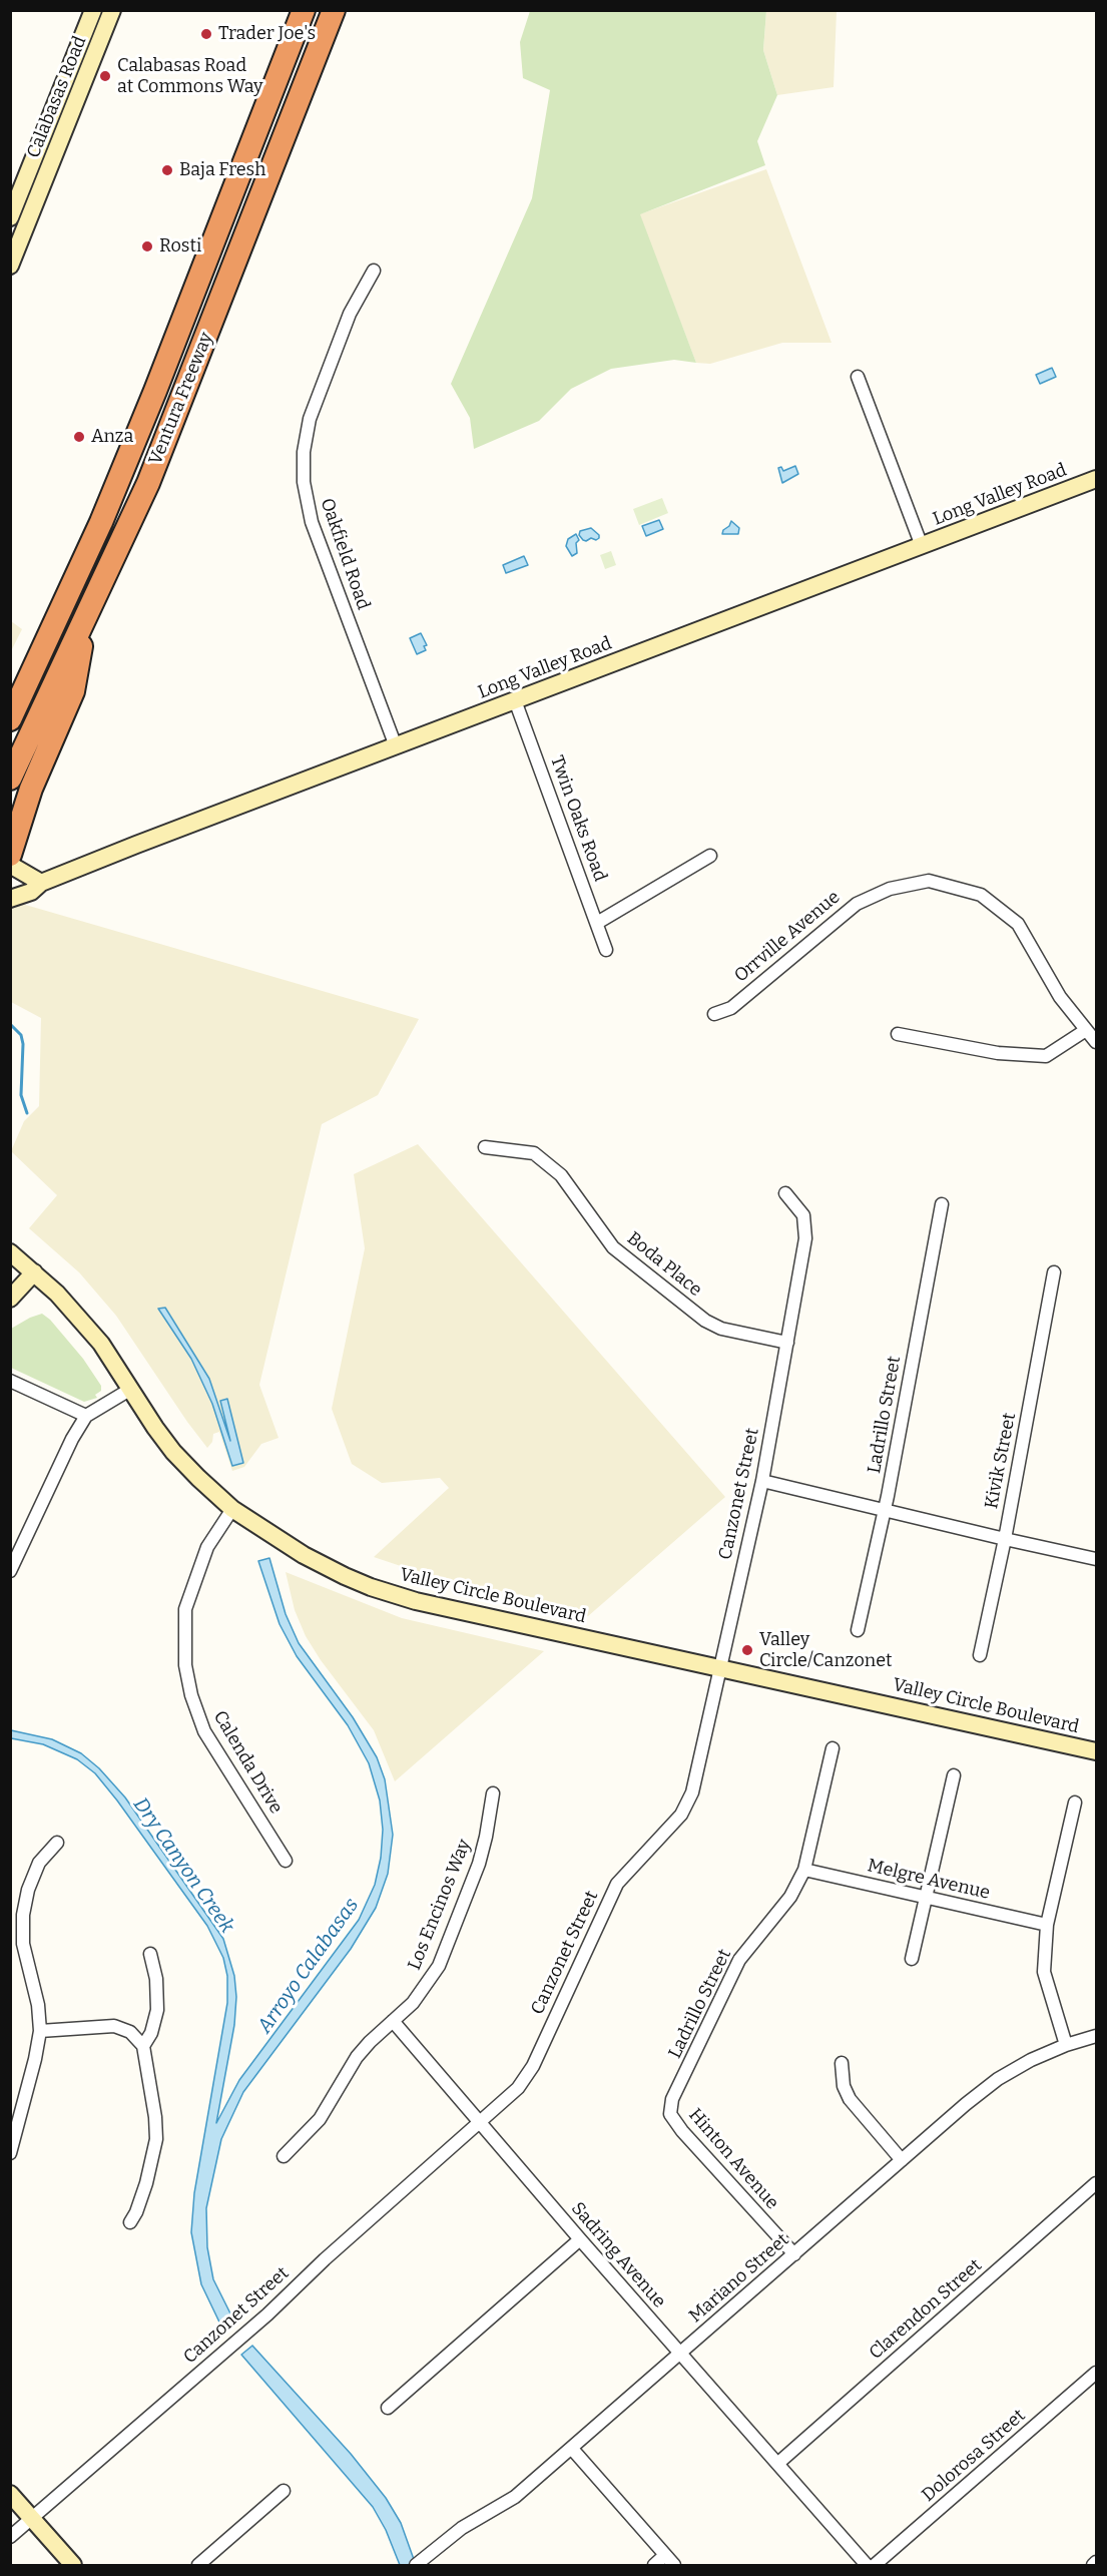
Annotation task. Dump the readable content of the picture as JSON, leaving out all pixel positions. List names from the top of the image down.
{
  "streets": {
    "highway": ["Ventura Freeway"],
    "main road": ["Calabasas Road", "Long Valley Road", "Valley Circle Boulevard"],
    "street": [
      "Oakfield Road",
      "Twin Oaks Road",
      "Orrville Avenue",
      "Boda Place",
      "Ladrillo Street",
      "Kivik Street",
      "Canzonet Street",
      "Calenda Drive",
      "Melgre Avenue",
      "Los Encinos Way",
      "Hinton Avenue",
      "Sadring Avenue",
      "Mariano Street",
      "Clarendon Street",
      "Dolorosa Street"
    ]
  },
  "crossings": [
    ["Long Valley Road", "Oakfield Road"],
    ["Long Valley Road", "Twin Oaks Road"],
    ["Boda Place", "Canzonet Street"],
    ["Ladrillo Street", "Melgre Avenue"],
    ["Ladrillo Street", "Hinton Avenue"],
    ["Canzonet Street", "Valley Circle Boulevard"],
    ["Canzonet Street", "Sadring Avenue"],
    ["Valley Circle Boulevard", "Calenda Drive"],
    ["Los Encinos Way", "Sadring Avenue"],
    ["Hinton Avenue", "Mariano Street"],
    ["Sadring Avenue", "Mariano Street"],
    ["Sadring Avenue", "Clarendon Street"]
  ],
  "water": ["Dry Canyon Creek", "Arroyo Calabasas"],
  "places": [
    "Trader Joe's",
    "Calabasas Road at Commons Way",
    "Baja Fresh",
    "Rosti",
    "Anza",
    "Valley Circle/Canzonet"
  ]
}
